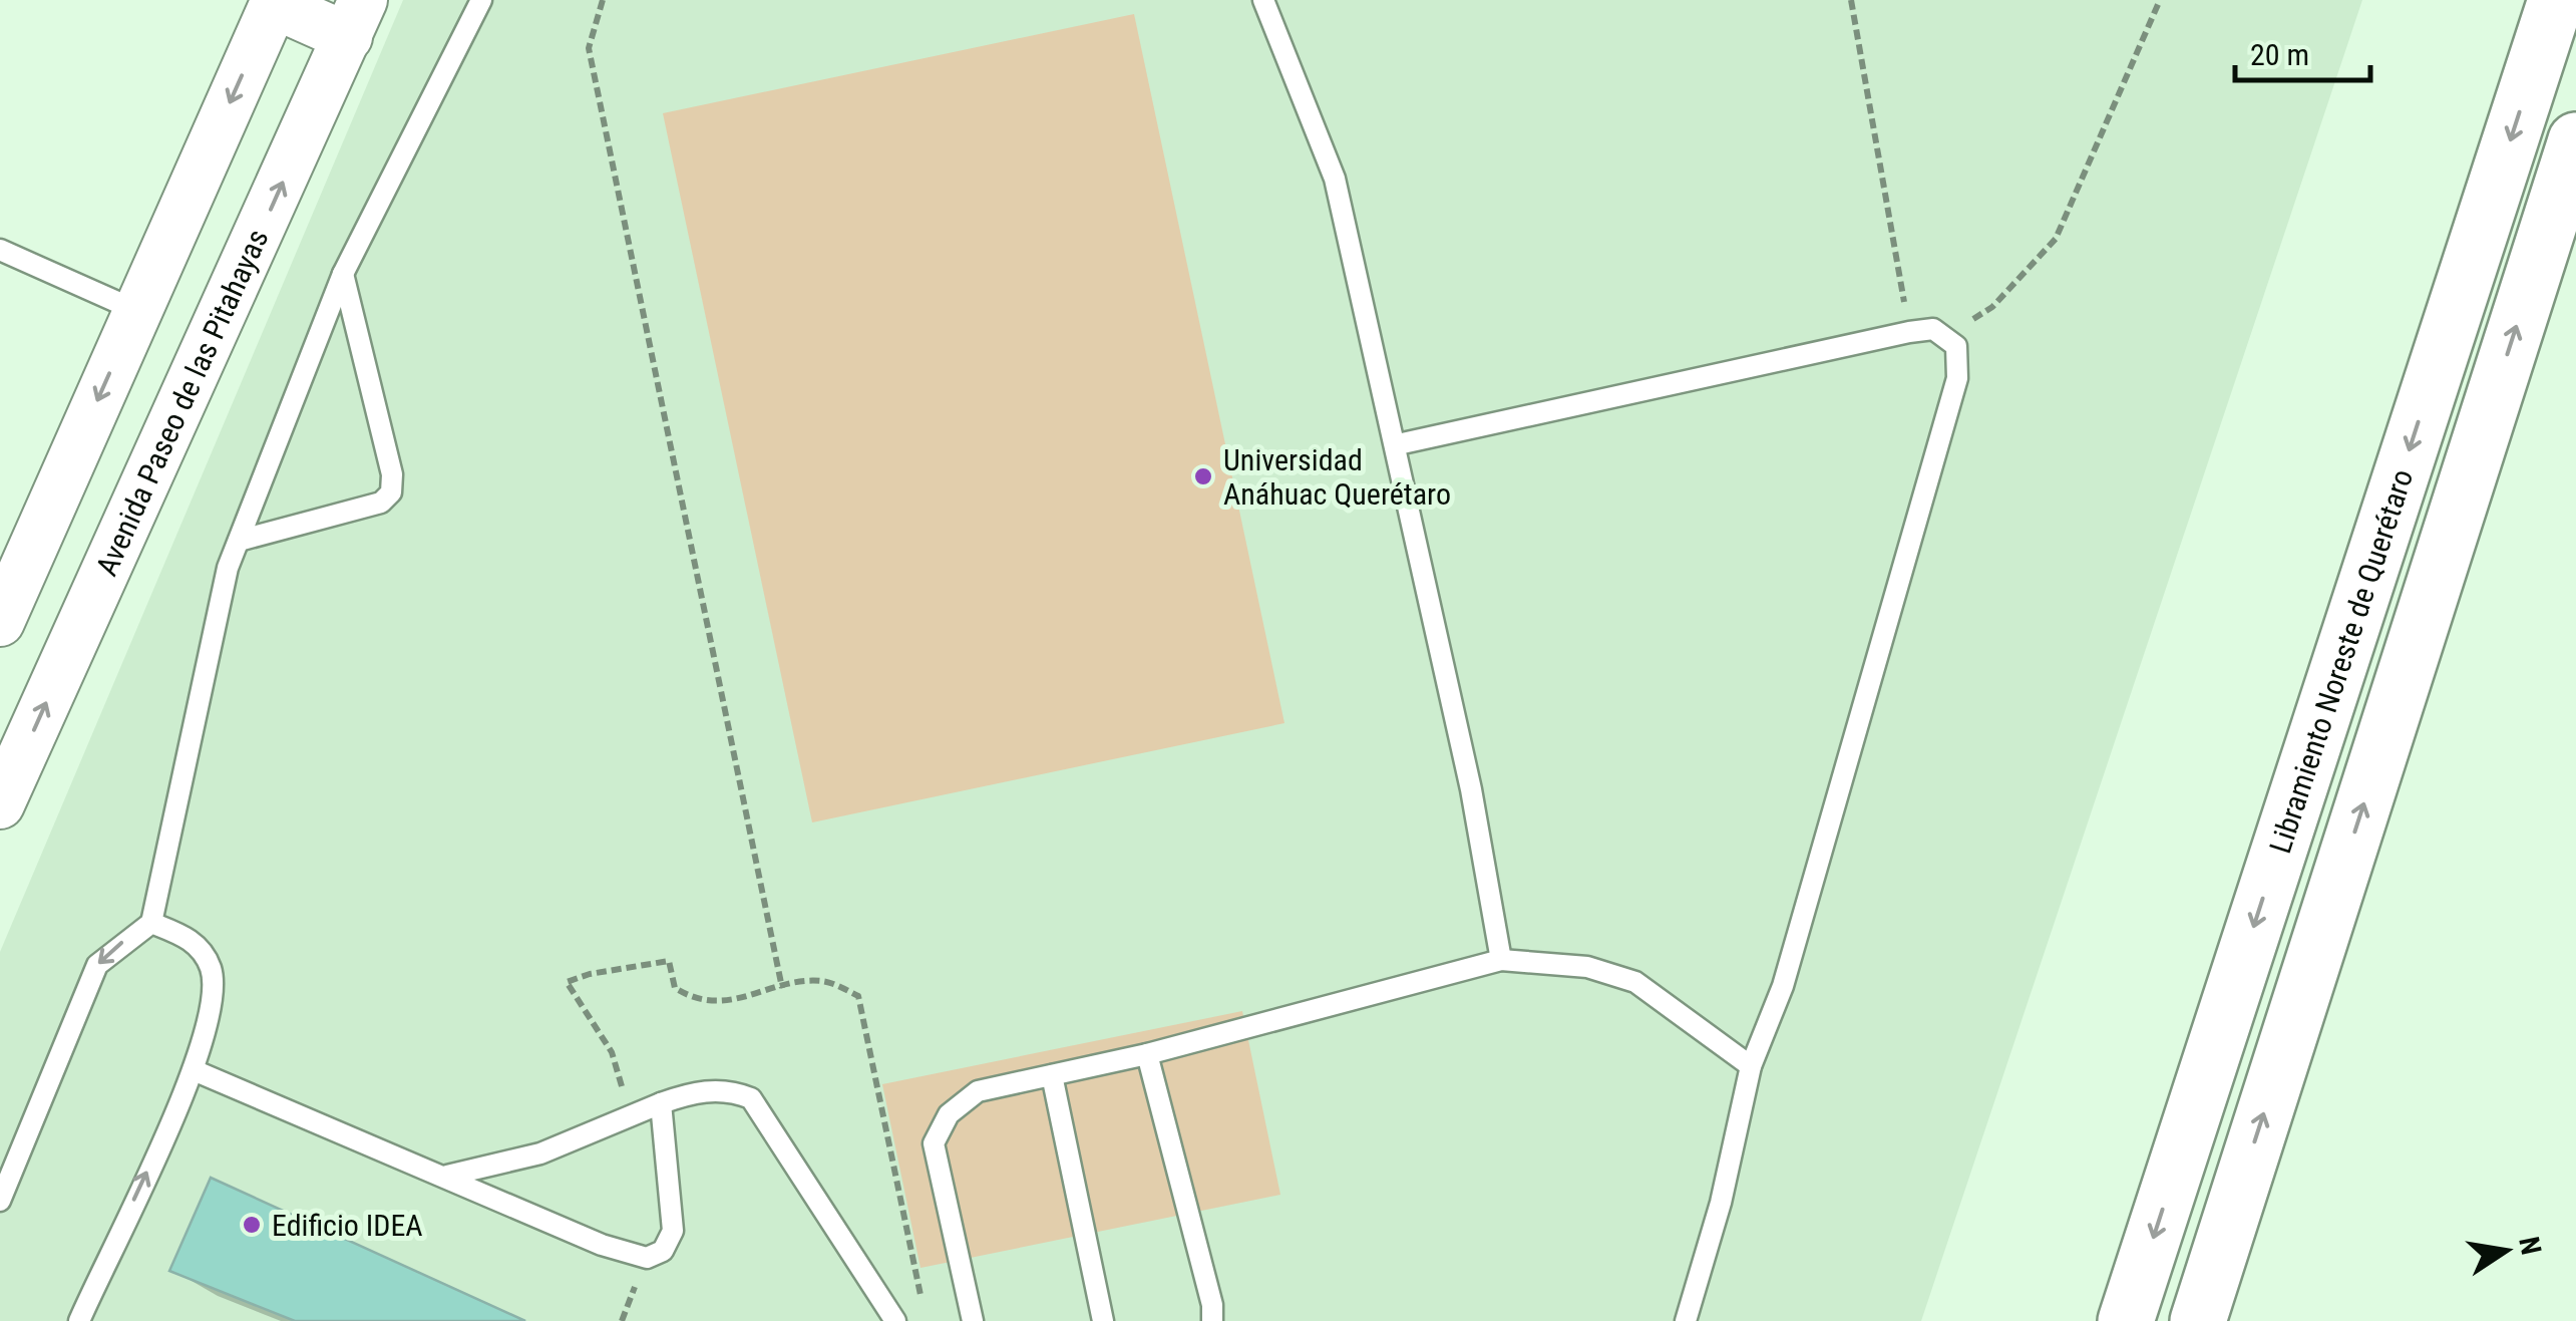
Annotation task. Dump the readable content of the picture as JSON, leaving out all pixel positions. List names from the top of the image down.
{
  "streets": {
    "highway": ["Libramiento Noreste de Querétaro"],
    "street": ["Avenida Paseo de las Pitahayas"]
  },
  "places": ["Universidad Anáhuac Querétaro", "Edificio IDEA"],
  "scale_bar": "20 m",
  "north": "right"
}
